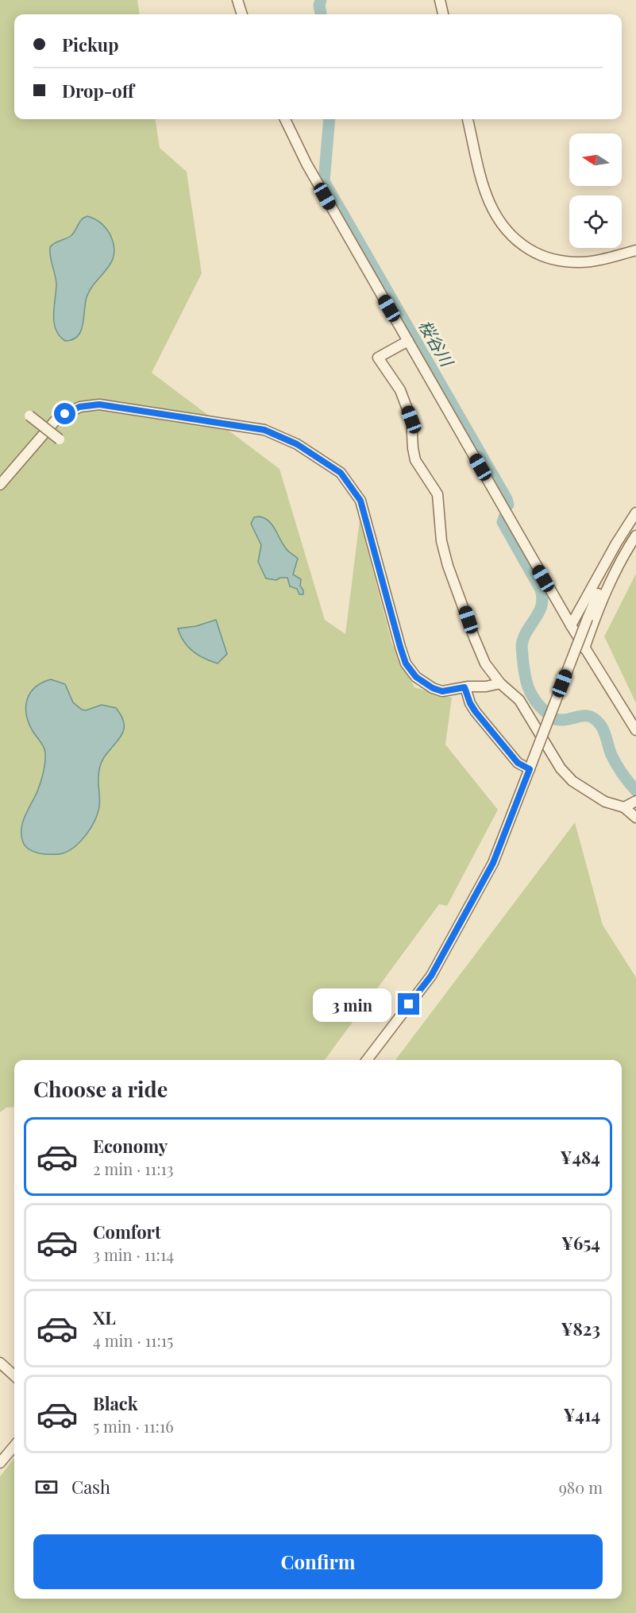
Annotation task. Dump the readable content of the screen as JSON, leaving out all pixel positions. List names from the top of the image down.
{
  "water": ["桜谷川"],
  "north": "left",
  "page": {
    "banner": ["Pickup", "Drop-off"],
    "bubble": "3 min",
    "heading": "Choose a ride",
    "list": [
      {
        "name": "Economy",
        "note": "2 min · 11:13",
        "value": "¥484"
      },
      {
        "name": "Comfort",
        "note": "3 min · 11:14",
        "value": "¥654"
      },
      {
        "name": "XL",
        "note": "4 min · 11:15",
        "value": "¥823"
      },
      {
        "name": "Black",
        "note": "5 min · 11:16",
        "value": "¥414"
      }
    ],
    "pay": ["Cash", "980 m"],
    "buttons": "Confirm"
  }
}
